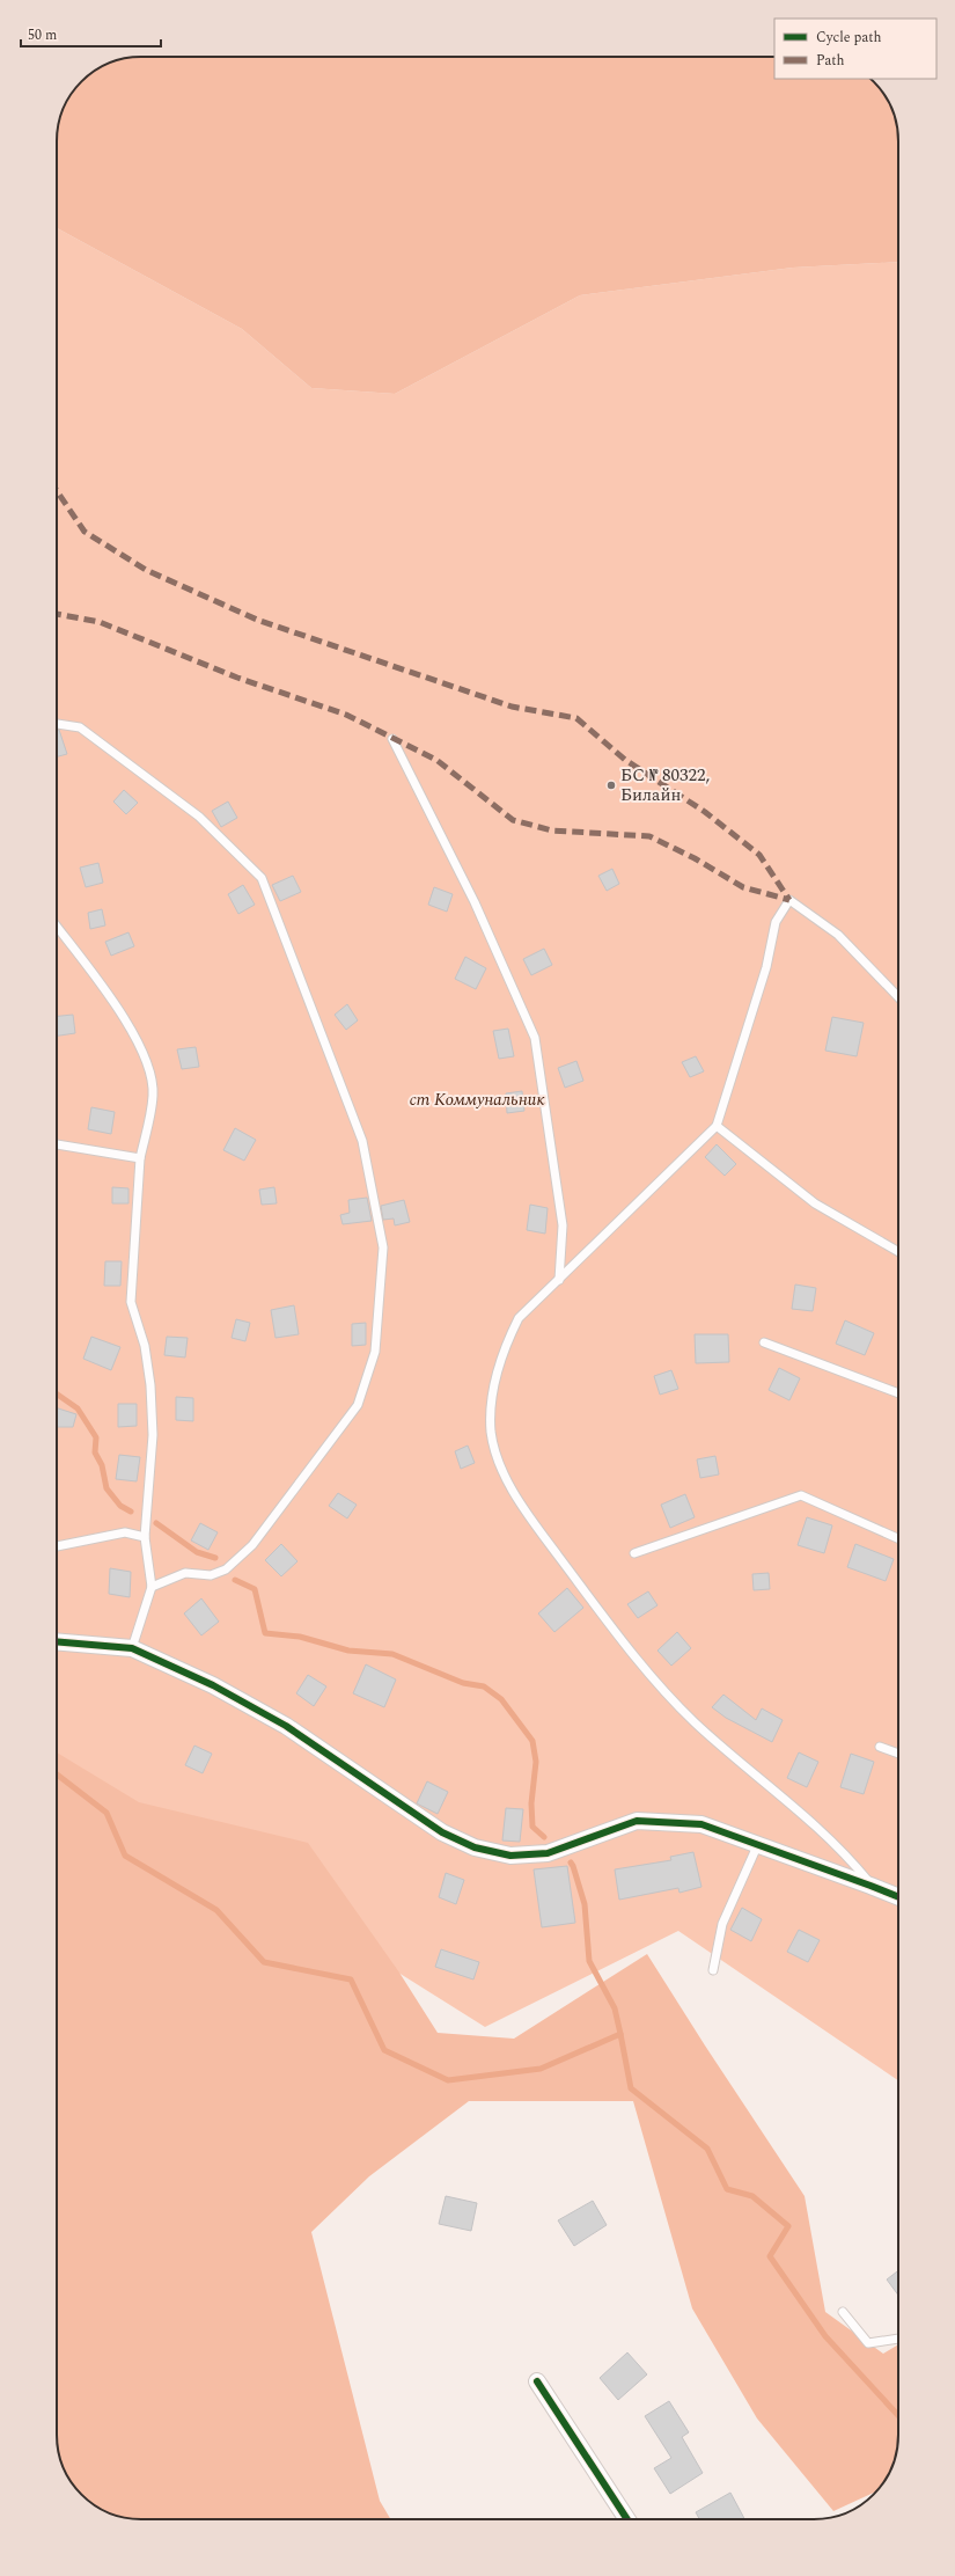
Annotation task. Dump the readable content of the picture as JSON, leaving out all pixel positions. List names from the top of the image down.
{
  "parks": ["ст Коммунальник"],
  "places": ["БС № 80322, Билайн"],
  "legend": ["Cycle path", "Path"],
  "scale_bar": "50 m"
}
